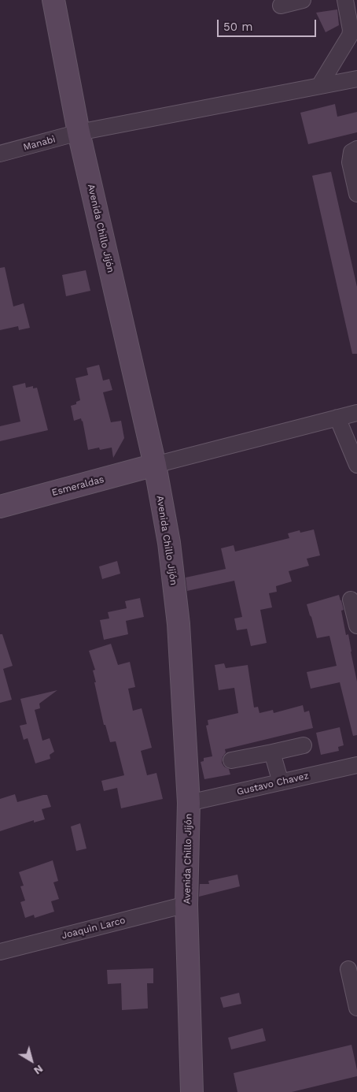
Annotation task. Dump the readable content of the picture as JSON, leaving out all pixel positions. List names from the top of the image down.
{
  "streets": {
    "street": [
      "Manabì",
      "Avenida Chillo Jijón",
      "Esmeraldas",
      "Gustavo Chavez",
      "Joaquìn Larco"
    ]
  },
  "crossings": [
    ["Manabì", "Avenida Chillo Jijón"],
    ["Avenida Chillo Jijón", "Esmeraldas"],
    ["Avenida Chillo Jijón", "Gustavo Chavez"],
    ["Avenida Chillo Jijón", "Joaquìn Larco"]
  ],
  "scale_bar": "50 m",
  "north": "bottom right"
}
